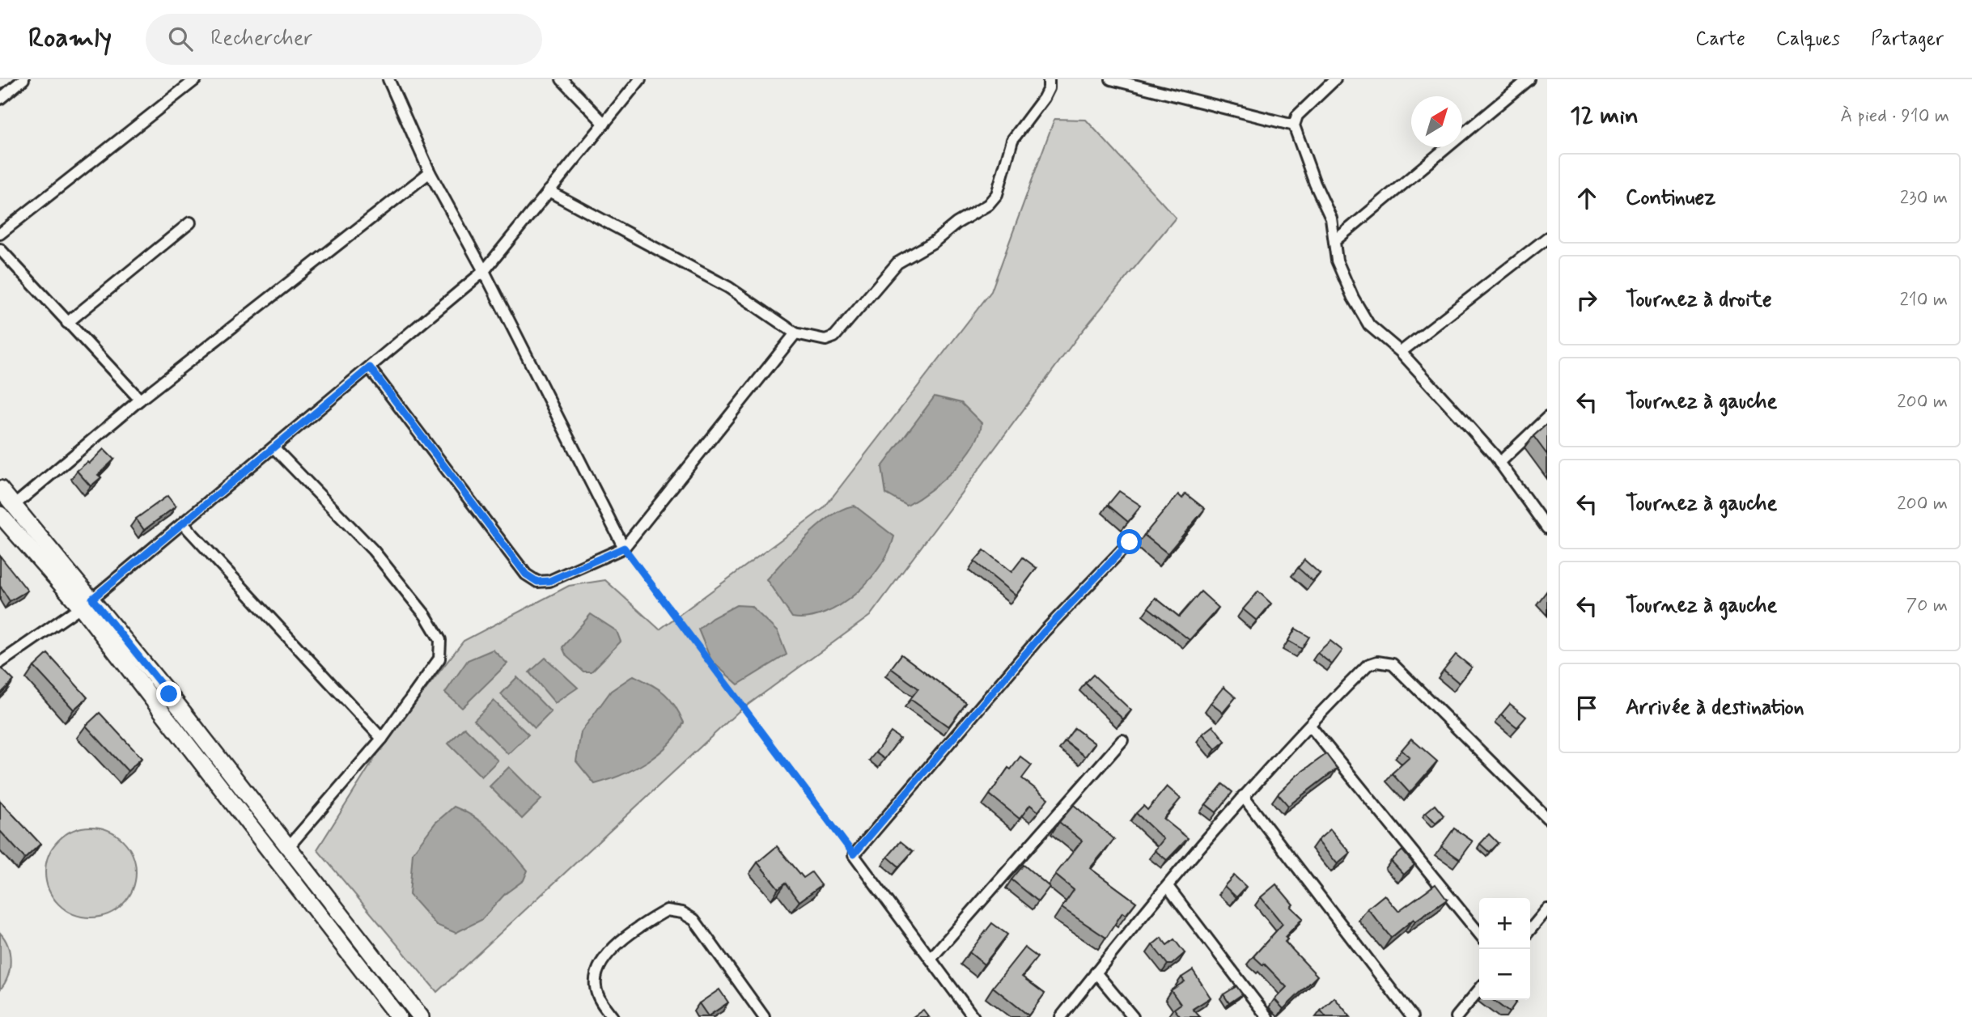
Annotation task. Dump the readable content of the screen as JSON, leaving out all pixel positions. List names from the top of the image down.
{
  "north": "top right",
  "page": {
    "header": "Roamly",
    "search": "Rechercher",
    "nav": ["Carte", "Calques", "Partager"],
    "heading": ["12 min", "À pied · 910 m"],
    "list": [
      ["Continuez", "230 m"],
      ["Tournez à droite", "210 m"],
      ["Tournez à gauche", "200 m"],
      ["Tournez à gauche", "200 m"],
      ["Tournez à gauche", "70 m"],
      "Arrivée à destination"
    ],
    "map_buttons": ["+", "−"]
  }
}
